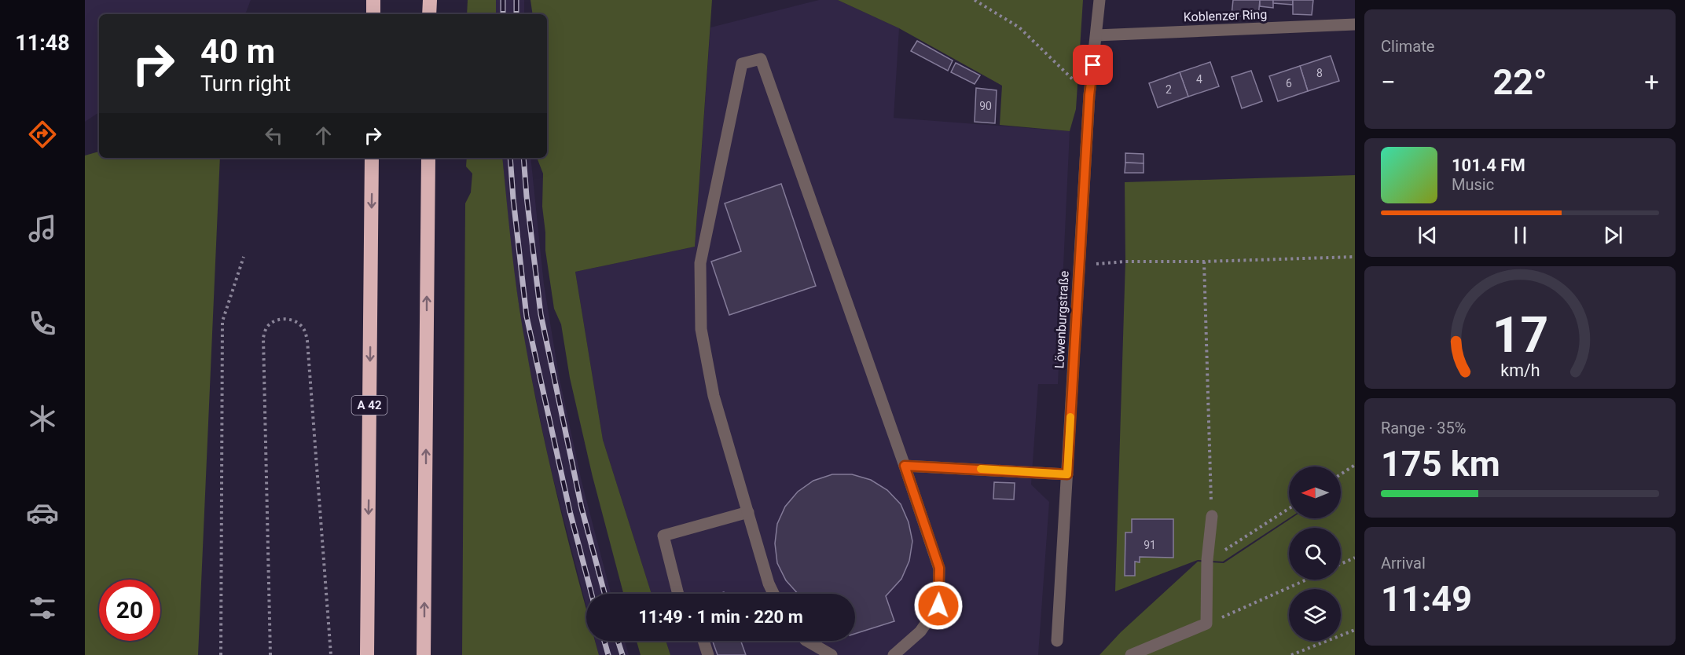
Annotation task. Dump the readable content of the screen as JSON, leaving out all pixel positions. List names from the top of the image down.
{
  "streets": {
    "highway": ["A 42"],
    "street": ["Koblenzer Ring", "Löwenburgstraße"]
  },
  "crossings": [
    ["Koblenzer Ring", "Löwenburgstraße"]
  ],
  "house_numbers": [
    "8",
    "4",
    "6",
    "2",
    "90",
    "91"
  ],
  "north": "left",
  "page": {
    "tabs": "11:48",
    "tile": [
      "Climate",
      ["Range · 35%", "175 km"],
      ["Arrival", "11:49"]
    ],
    "turn": ["40 m", "Turn right"],
    "heat": ["−", "22°", "+"],
    "song": ["101.4 FM", "Music"],
    "limit": "20",
    "trip": "11:49 · 1 min · 220 m",
    "gauge": ["17", "km/h"]
  }
}
